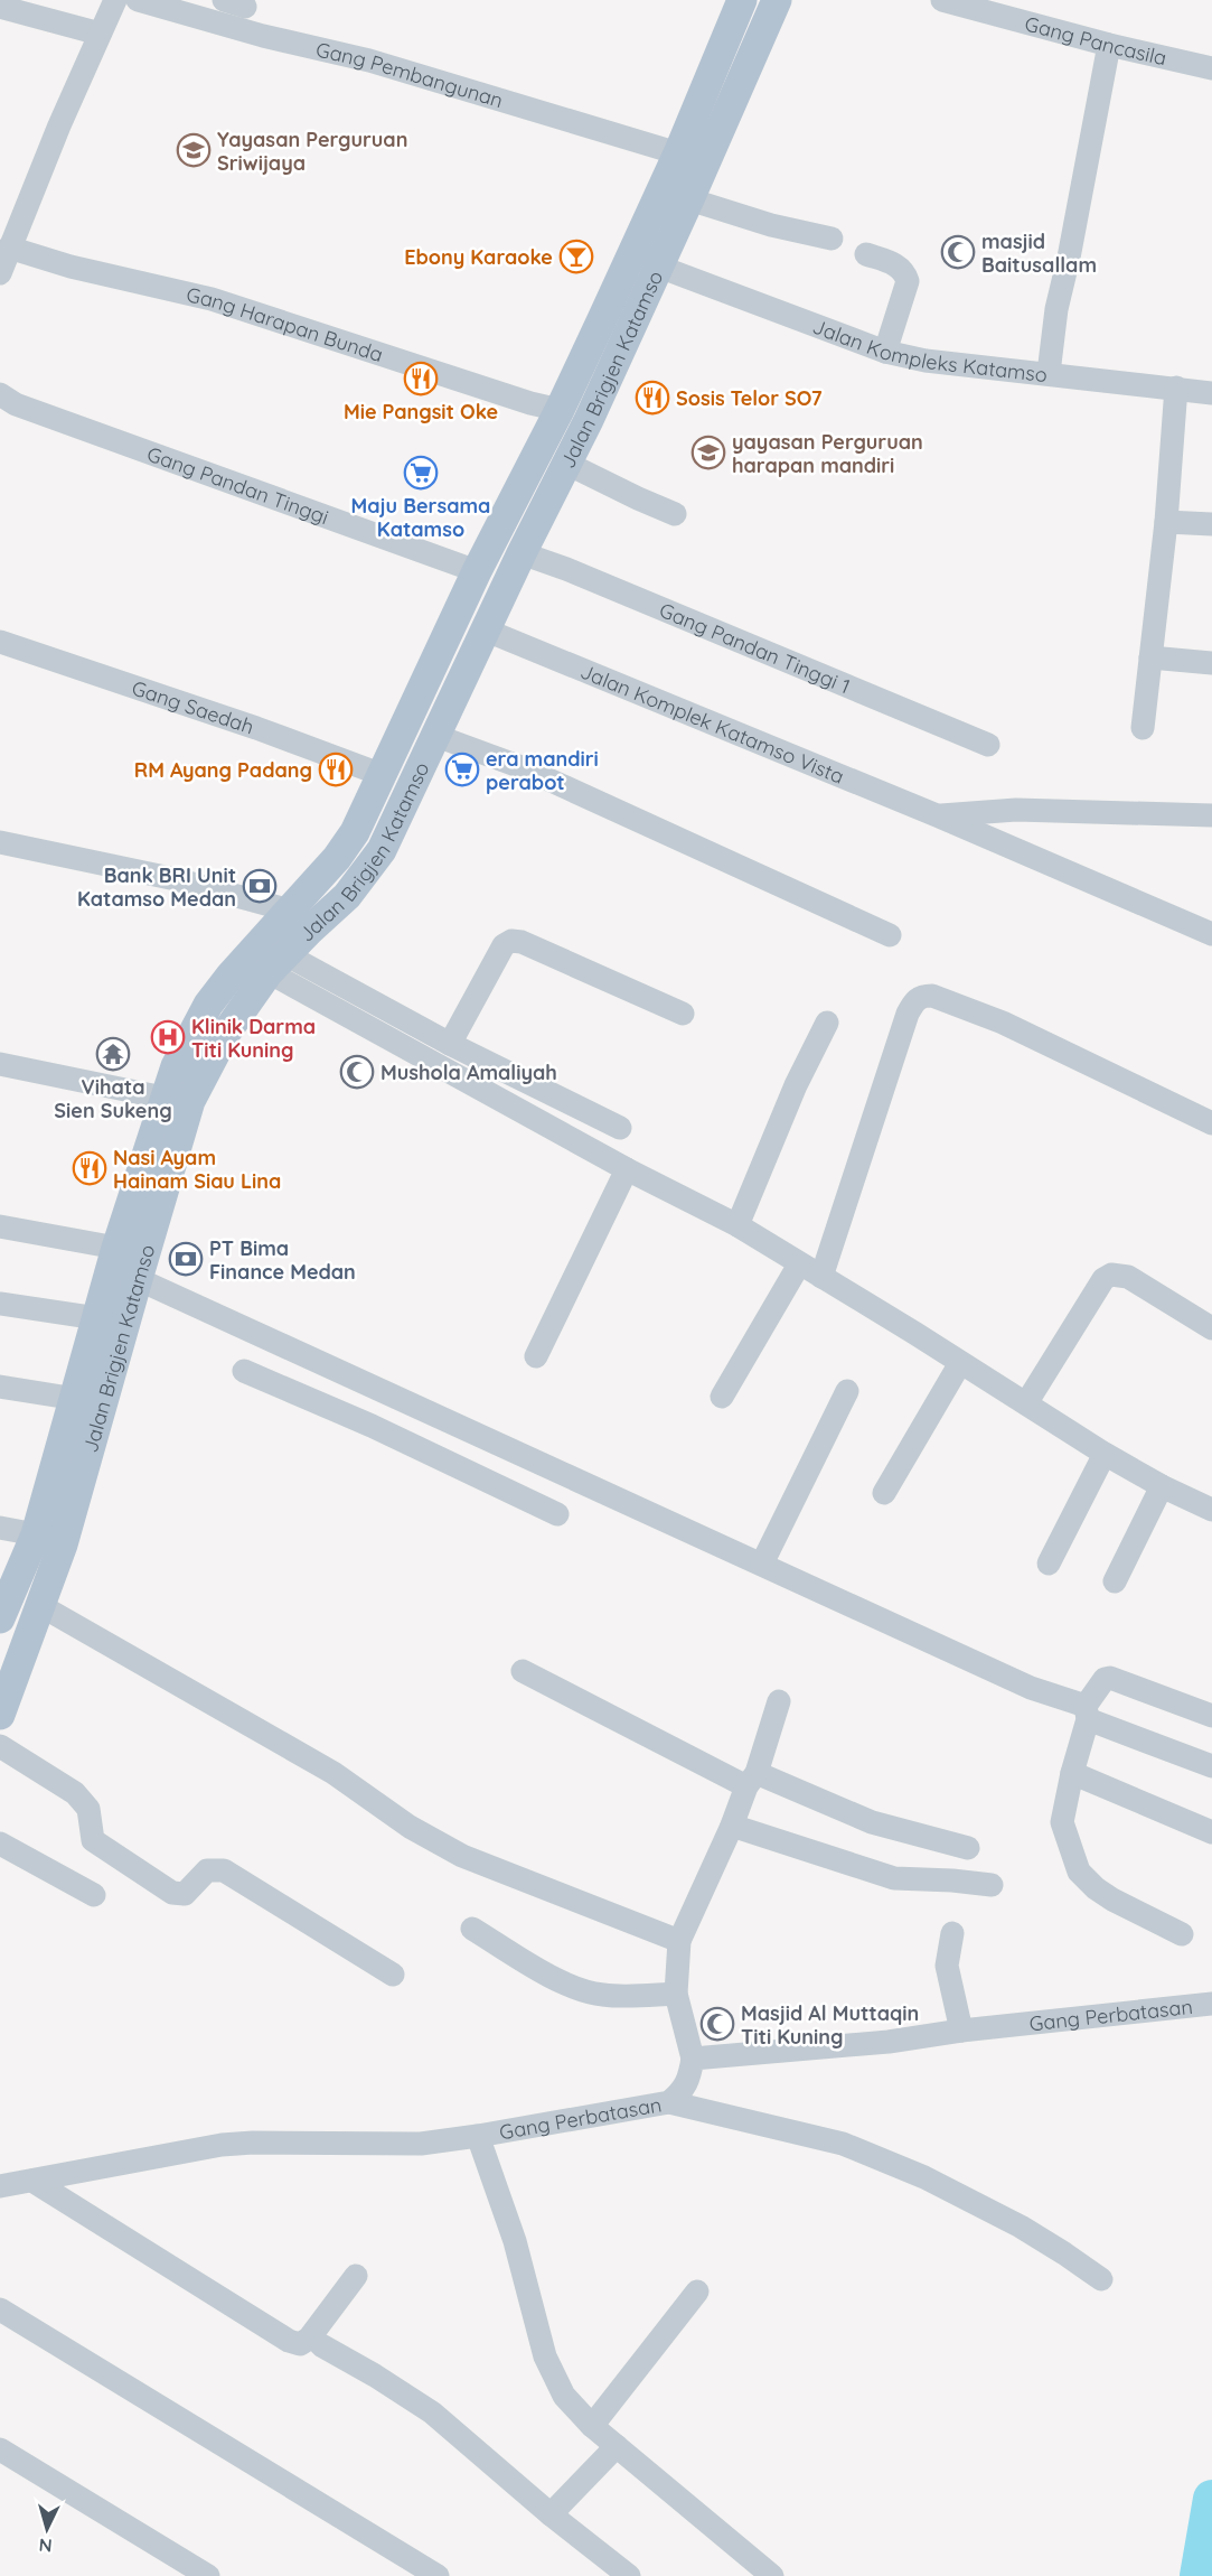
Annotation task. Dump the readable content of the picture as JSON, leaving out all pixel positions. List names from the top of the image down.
{
  "streets": {
    "main road": ["Jalan Brigjen Katamso"],
    "street": [
      "Gang Pancasila",
      "Gang Pembangunan",
      "Gang Harapan Bunda",
      "Jalan Kompleks Katamso",
      "Gang Pandan Tinggi",
      "Gang Pandan Tinggi 1",
      "Gang Saedah",
      "Jalan Komplek Katamso Vista",
      "Gang Perbatasan"
    ]
  },
  "crossings": [
    ["Gang Pembangunan", "Jalan Brigjen Katamso"],
    ["Gang Harapan Bunda", "Jalan Brigjen Katamso"],
    ["Jalan Kompleks Katamso", "Jalan Brigjen Katamso"],
    ["Jalan Brigjen Katamso", "Gang Pandan Tinggi"],
    ["Jalan Brigjen Katamso", "Gang Pandan Tinggi 1"],
    ["Jalan Brigjen Katamso", "Gang Saedah"],
    ["Jalan Brigjen Katamso", "Jalan Komplek Katamso Vista"]
  ],
  "places": {
    "school or university": ["Yayasan Perguruan Sriwijaya", "yayasan Perguruan harapan mandiri"],
    "mosque": ["masjid Baitusallam", "Mushola Amaliyah", "Masjid Al Muttaqin Titi Kuning"],
    "bar": ["Ebony Karaoke"],
    "restaurant": [
      "Mie Pangsit Oke",
      "Sosis Telor SO7",
      "RM Ayang Padang",
      "Nasi Ayam Hainam Siau Lina"
    ],
    "supermarket": ["Maju Bersama Katamso", "era mandiri perabot"],
    "bank": ["Bank BRI Unit Katamso Medan", "PT Bima Finance Medan"],
    "hospital": ["Klinik Darma Titi Kuning"],
    "temple": ["Vihata Sien Sukeng"]
  },
  "north": "bottom"
}
